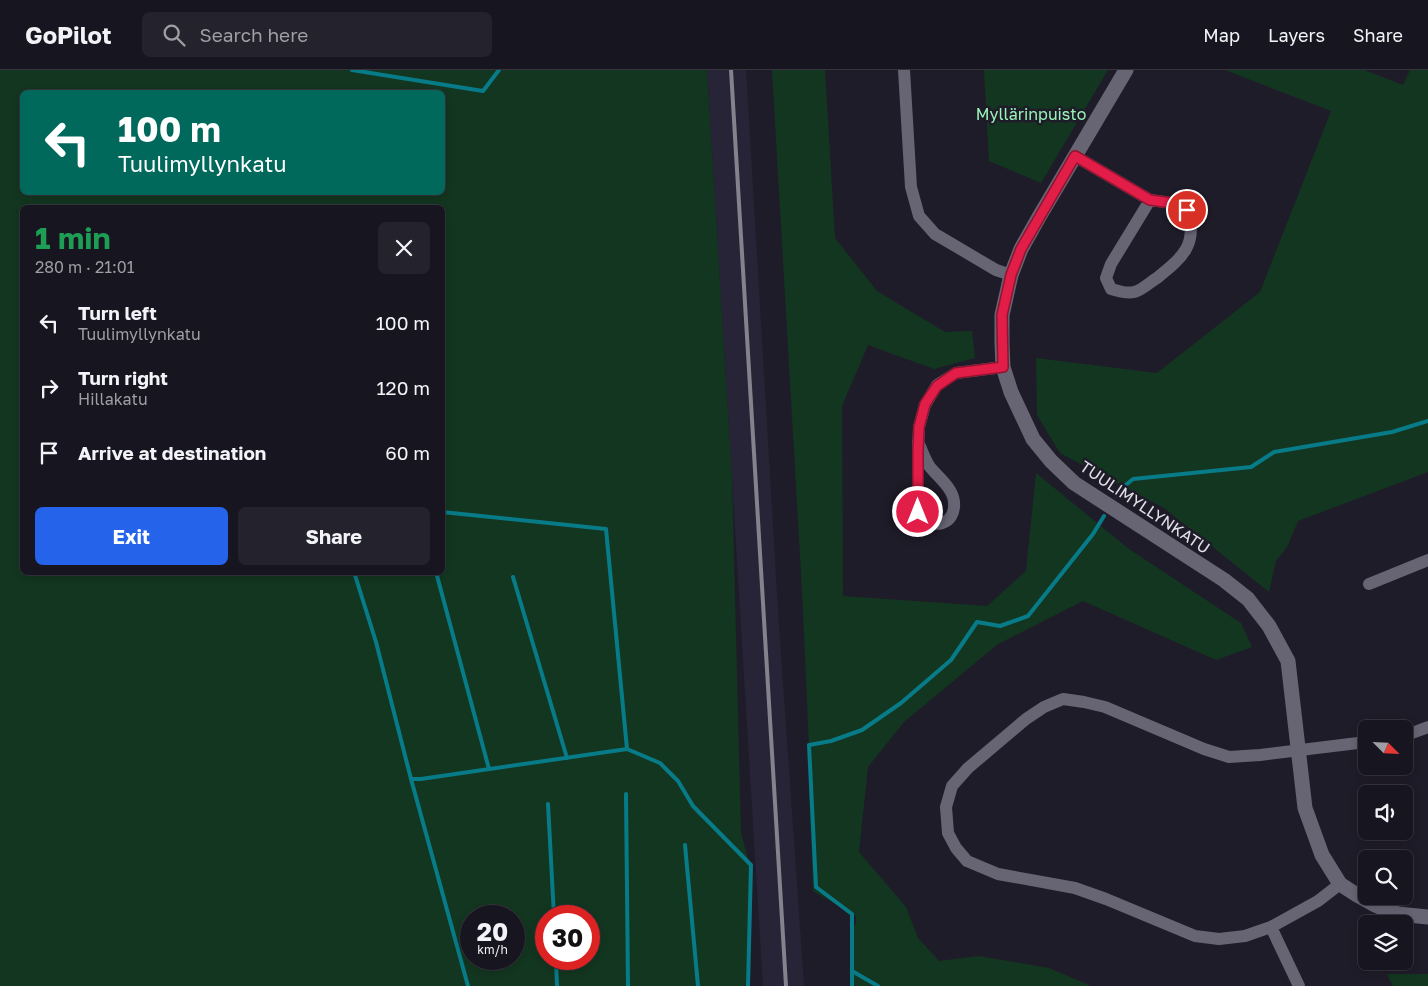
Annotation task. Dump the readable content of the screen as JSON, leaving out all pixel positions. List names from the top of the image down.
{
  "streets": {
    "street": ["TUULIMYLLYNKATU"]
  },
  "parks": ["Myllärinpuisto"],
  "north": "bottom right",
  "page": {
    "header": "GoPilot",
    "search": "Search here",
    "nav": ["Map", "Layers", "Share"],
    "turn": ["100 m", "Tuulimyllynkatu"],
    "heading": ["1 min", "280 m · 21:01"],
    "list": [
      {
        "name": "Turn left",
        "note": "Tuulimyllynkatu",
        "value": "100 m"
      },
      {
        "name": "Turn right",
        "note": "Hillakatu",
        "value": "120 m"
      },
      {
        "name": "Arrive at destination",
        "value": "60 m"
      }
    ],
    "buttons": ["Exit", "Share"],
    "speed": "20 km/h",
    "limit": "30"
  }
}
